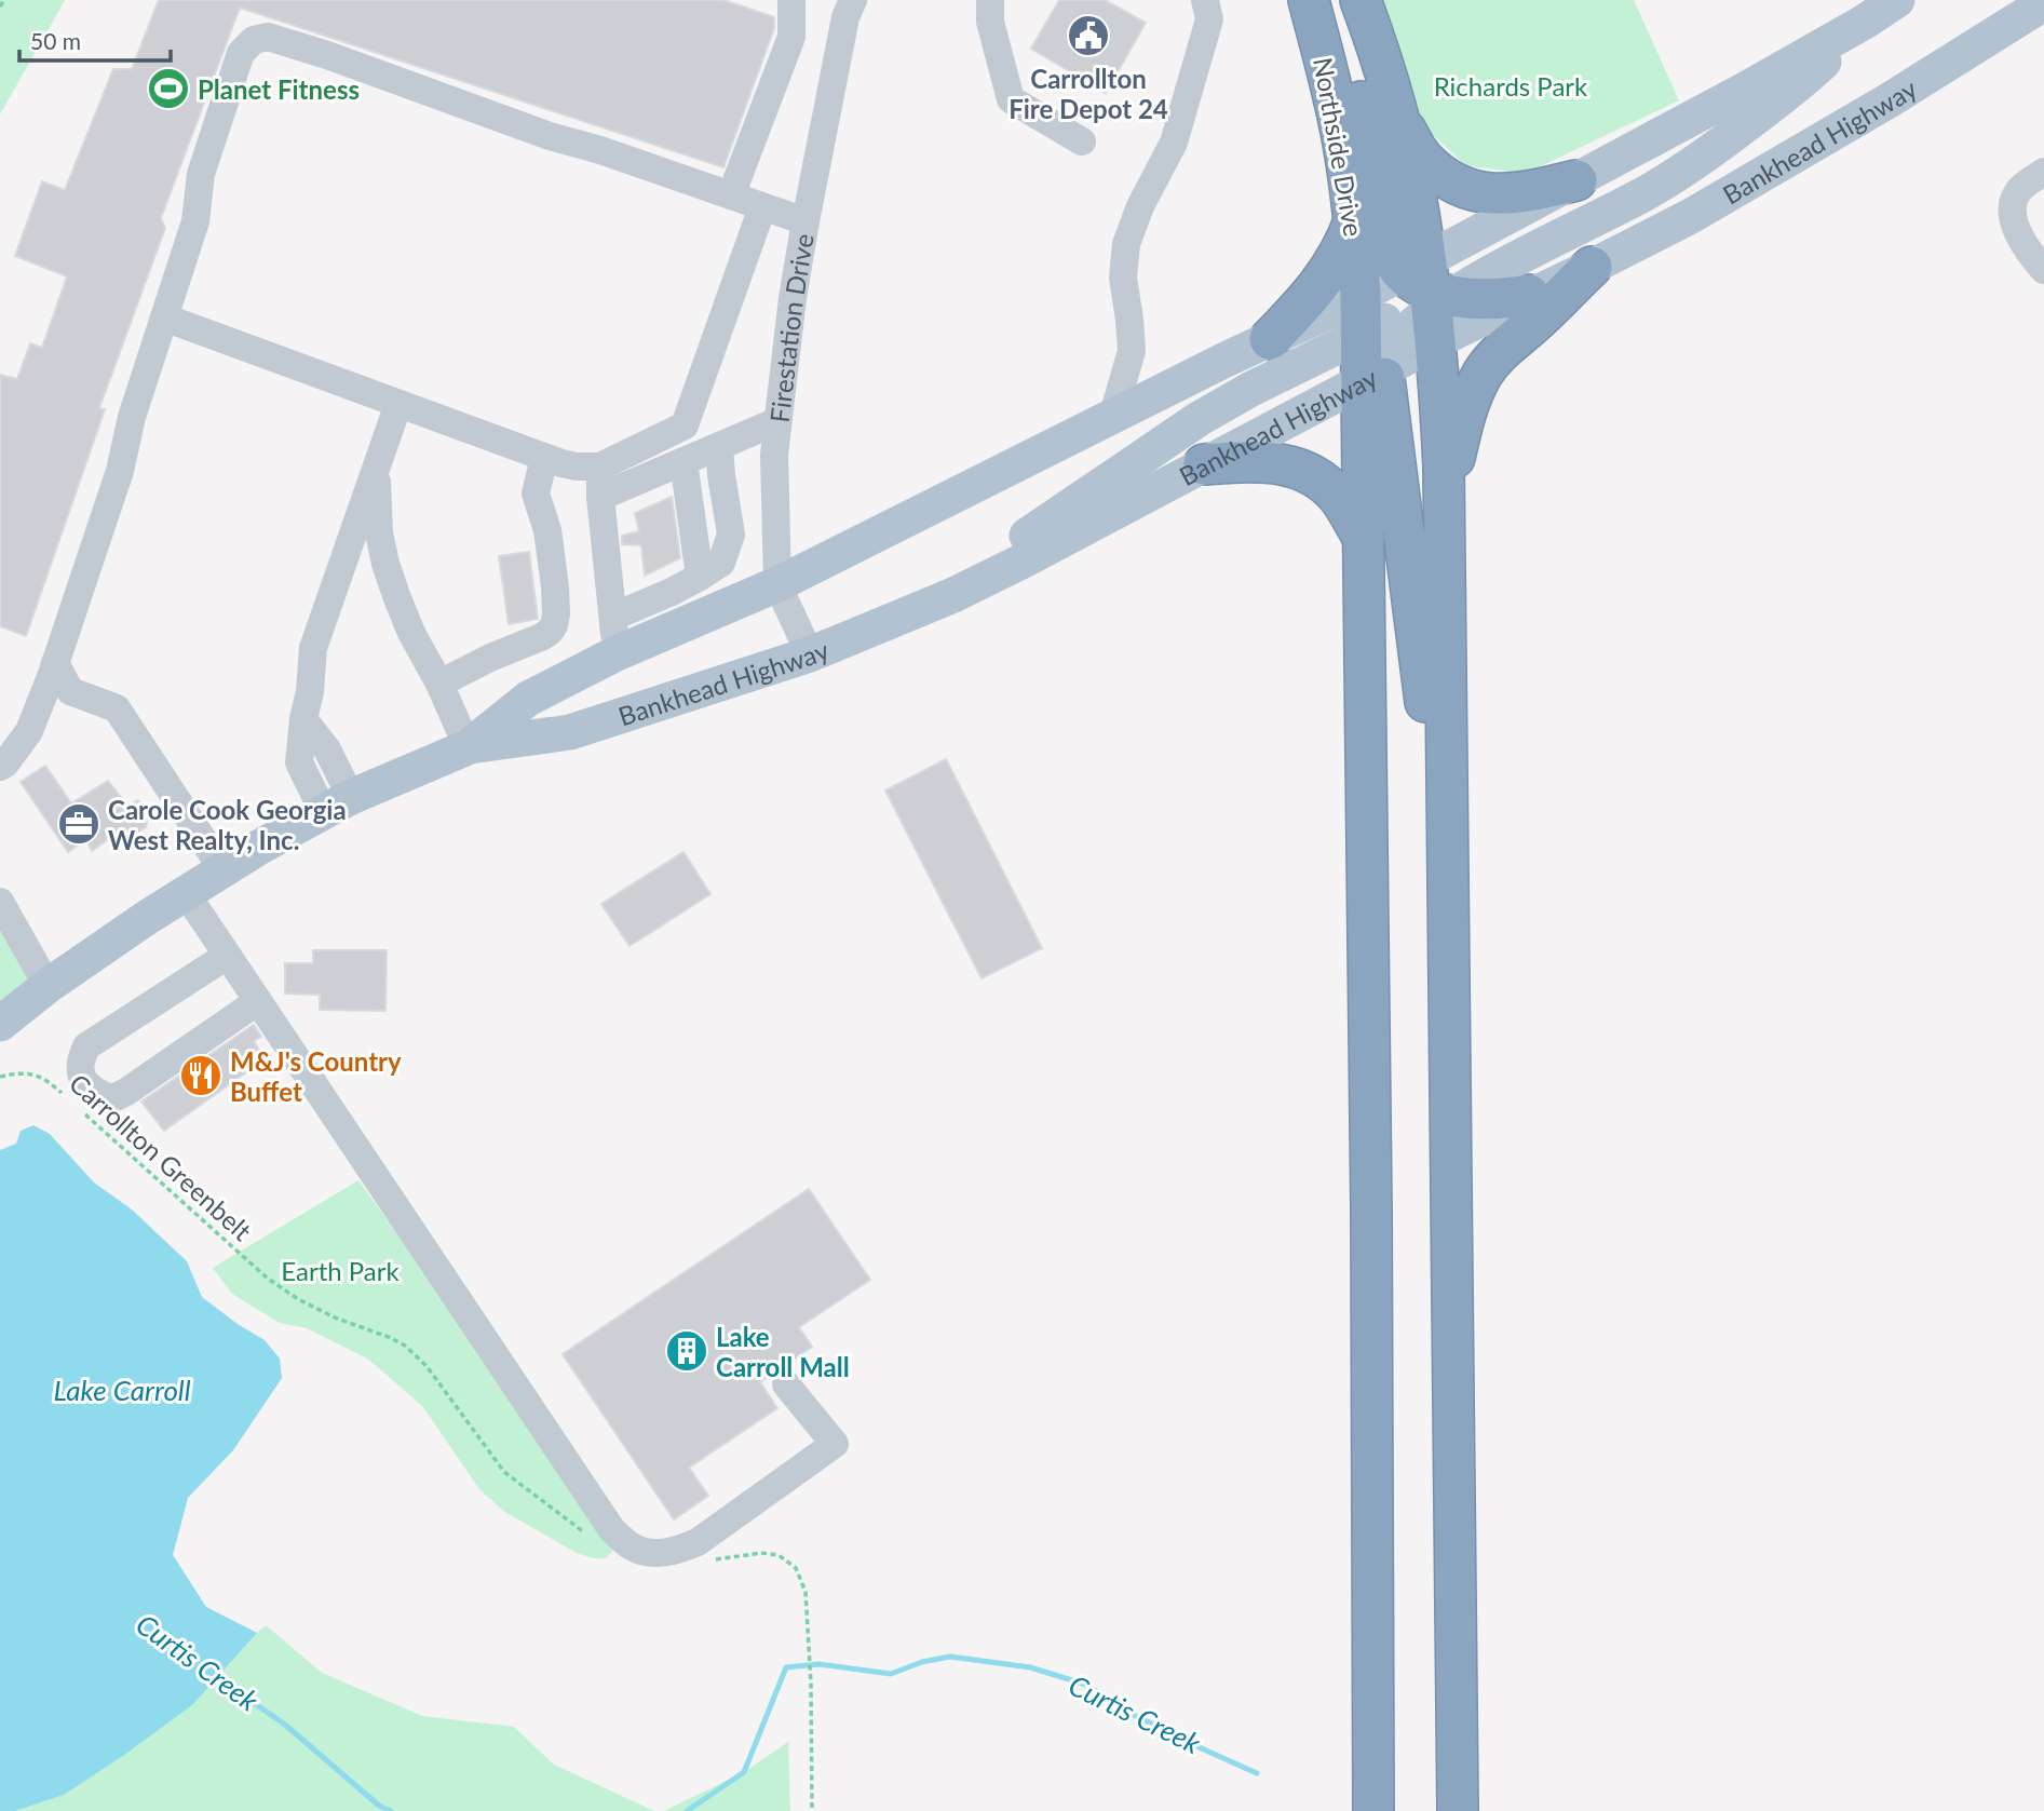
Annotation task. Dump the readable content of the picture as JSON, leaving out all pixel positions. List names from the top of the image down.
{
  "streets": {
    "highway": ["Northside Drive"],
    "main road": ["Bankhead Highway"],
    "street": ["Firestation Drive"],
    "path": ["Carrollton Greenbelt"]
  },
  "crossings": [
    ["Bankhead Highway", "Northside Drive"],
    ["Bankhead Highway", "Firestation Drive"]
  ],
  "water": ["Lake Carroll", "Curtis Creek"],
  "parks": ["Richards Park", "Earth Park"],
  "places": {
    "public building": ["Carrollton Fire Depot 24"],
    "sports": ["Planet Fitness"],
    "office": ["Carole Cook Georgia West Realty, Inc."],
    "restaurant": ["M&J's Country Buffet"],
    "building": ["Lake Carroll Mall"]
  },
  "scale_bar": "50 m"
}
